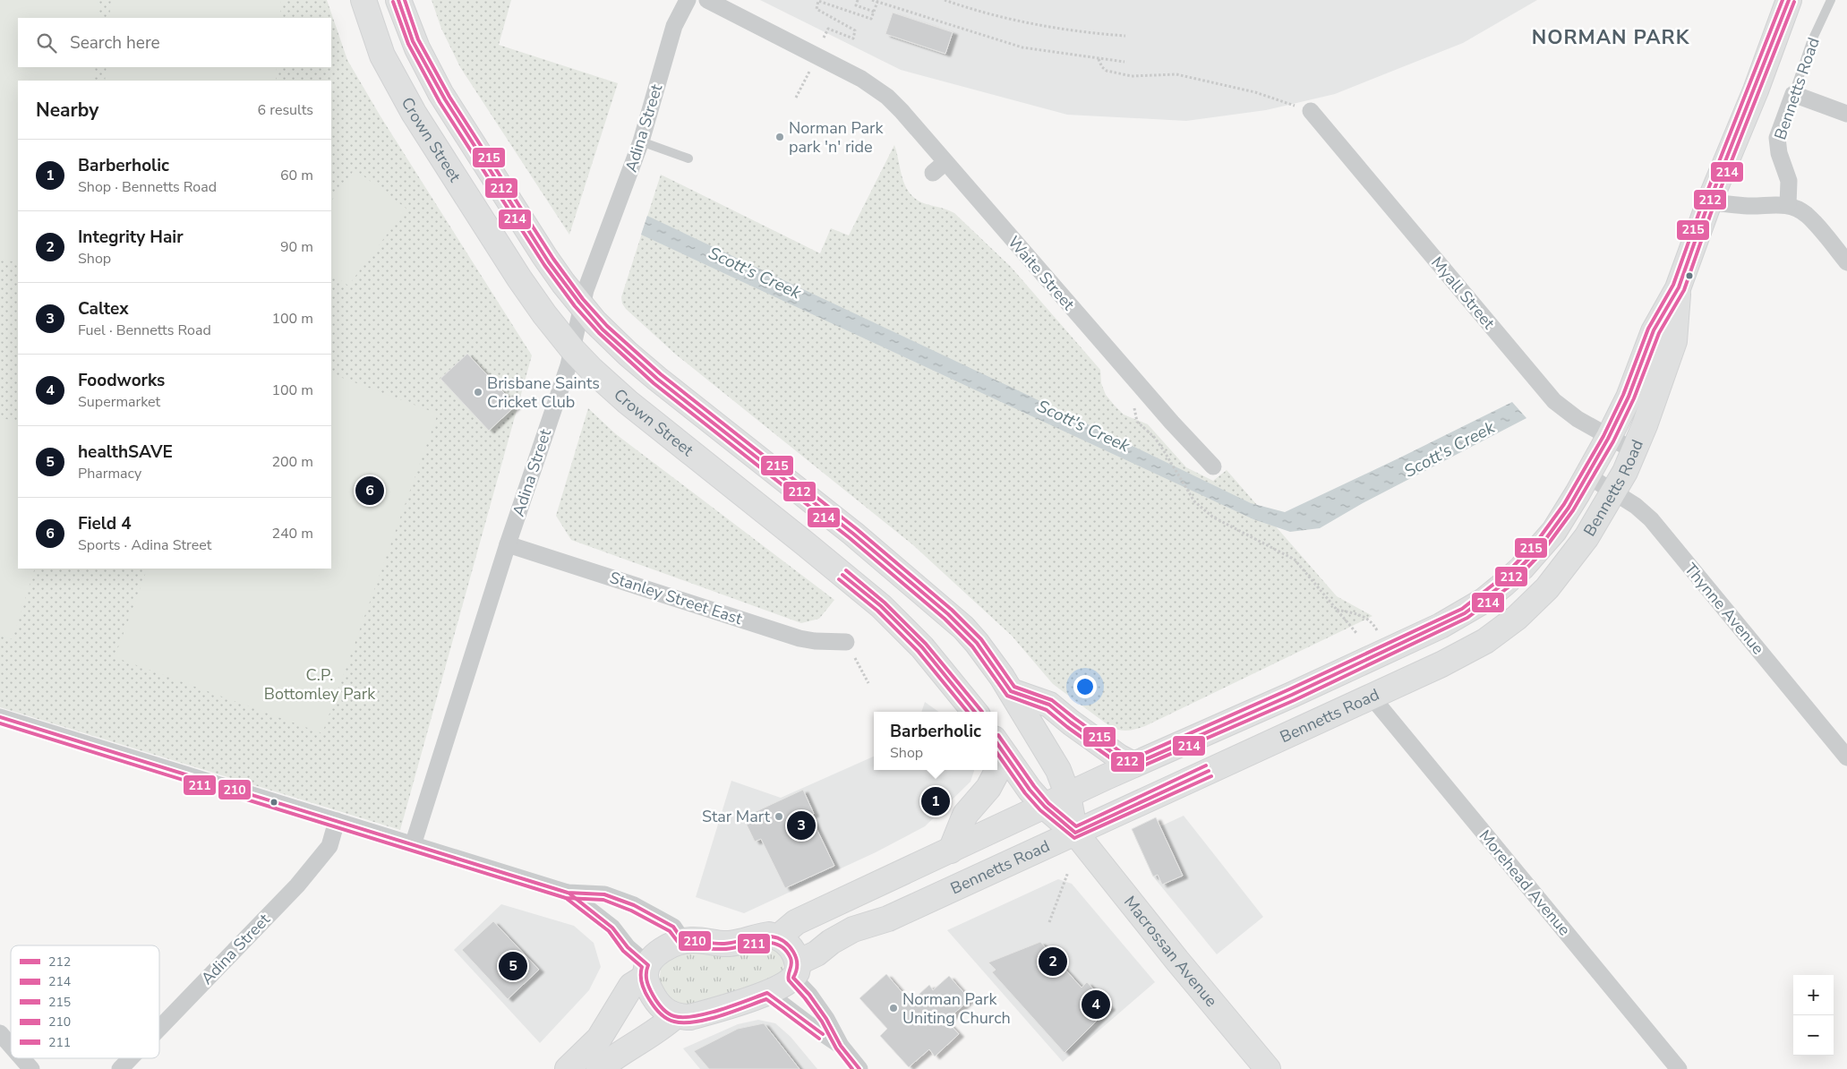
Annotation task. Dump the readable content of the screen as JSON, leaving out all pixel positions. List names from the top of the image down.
{
  "streets": {
    "main road": ["Bennetts Road", "Crown Street", "Macrossan Avenue"],
    "street": [
      "Adina Street",
      "Waite Street",
      "Myall Street",
      "Stanley Street East",
      "Thynne Avenue",
      "Morehead Avenue"
    ]
  },
  "crossings": [
    ["Bennetts Road", "Crown Street"],
    ["Bennetts Road", "Myall Street"],
    ["Bennetts Road", "Thynne Avenue"],
    ["Bennetts Road", "Morehead Avenue"],
    ["Bennetts Road", "Macrossan Avenue"],
    ["Adina Street", "Crown Street"],
    ["Adina Street", "Stanley Street East"],
    ["Crown Street", "Macrossan Avenue"]
  ],
  "districts": ["NORMAN PARK"],
  "water": ["Scott's Creek"],
  "parks": ["C.P. Bottomley Park"],
  "places": [
    "Norman Park park 'n' ride",
    "Brisbane Saints Cricket Club",
    "Star Mart",
    "Norman Park Uniting Church"
  ],
  "lines": [
    "transit line 212",
    "transit line 215",
    "transit line 214",
    "transit line 210",
    "transit line 211"
  ],
  "legend": [
    "212",
    "214",
    "215",
    "210",
    "211"
  ],
  "page": {
    "search": "Search here",
    "heading": ["Nearby", "6 results"],
    "list": [
      {
        "mark": "1",
        "name": "Barberholic",
        "note": "Shop · Bennetts Road",
        "value": "60 m"
      },
      {
        "mark": "2",
        "name": "Integrity Hair",
        "note": "Shop",
        "value": "90 m"
      },
      {
        "mark": "3",
        "name": "Caltex",
        "note": "Fuel · Bennetts Road",
        "value": "100 m"
      },
      {
        "mark": "4",
        "name": "Foodworks",
        "note": "Supermarket",
        "value": "100 m"
      },
      {
        "mark": "5",
        "name": "healthSAVE",
        "note": "Pharmacy",
        "value": "200 m"
      },
      {
        "mark": "6",
        "name": "Field 4",
        "note": "Sports · Adina Street",
        "value": "240 m"
      }
    ],
    "pins": [
      "6",
      "1",
      "3",
      "2",
      "5",
      "4"
    ],
    "popup": ["Barberholic", "Shop"],
    "map_buttons": ["+", "−"]
  }
}
